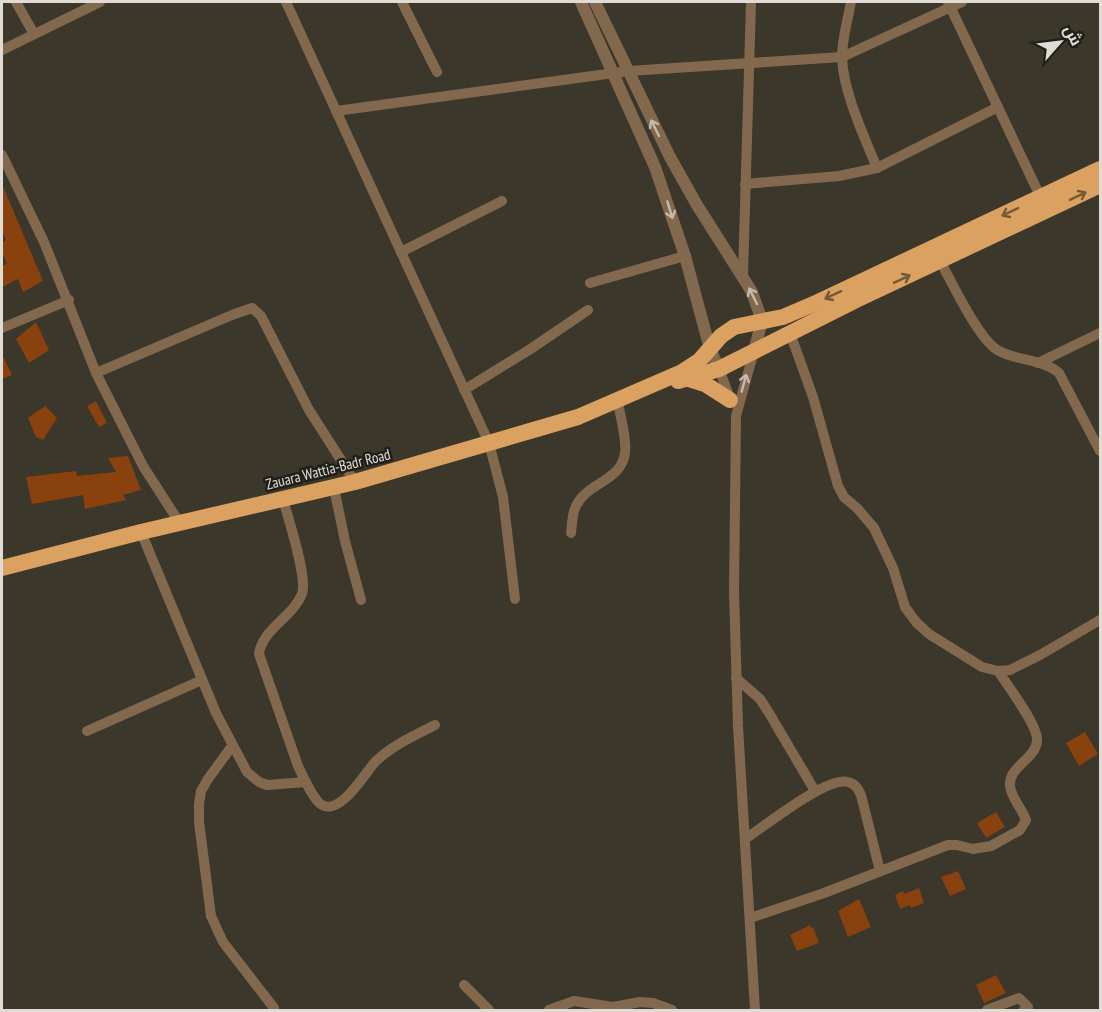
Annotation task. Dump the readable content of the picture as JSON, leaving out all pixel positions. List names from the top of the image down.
{
  "streets": {
    "highway": ["Zauara Wattia-Badr Road"]
  },
  "north": "top right"
}
